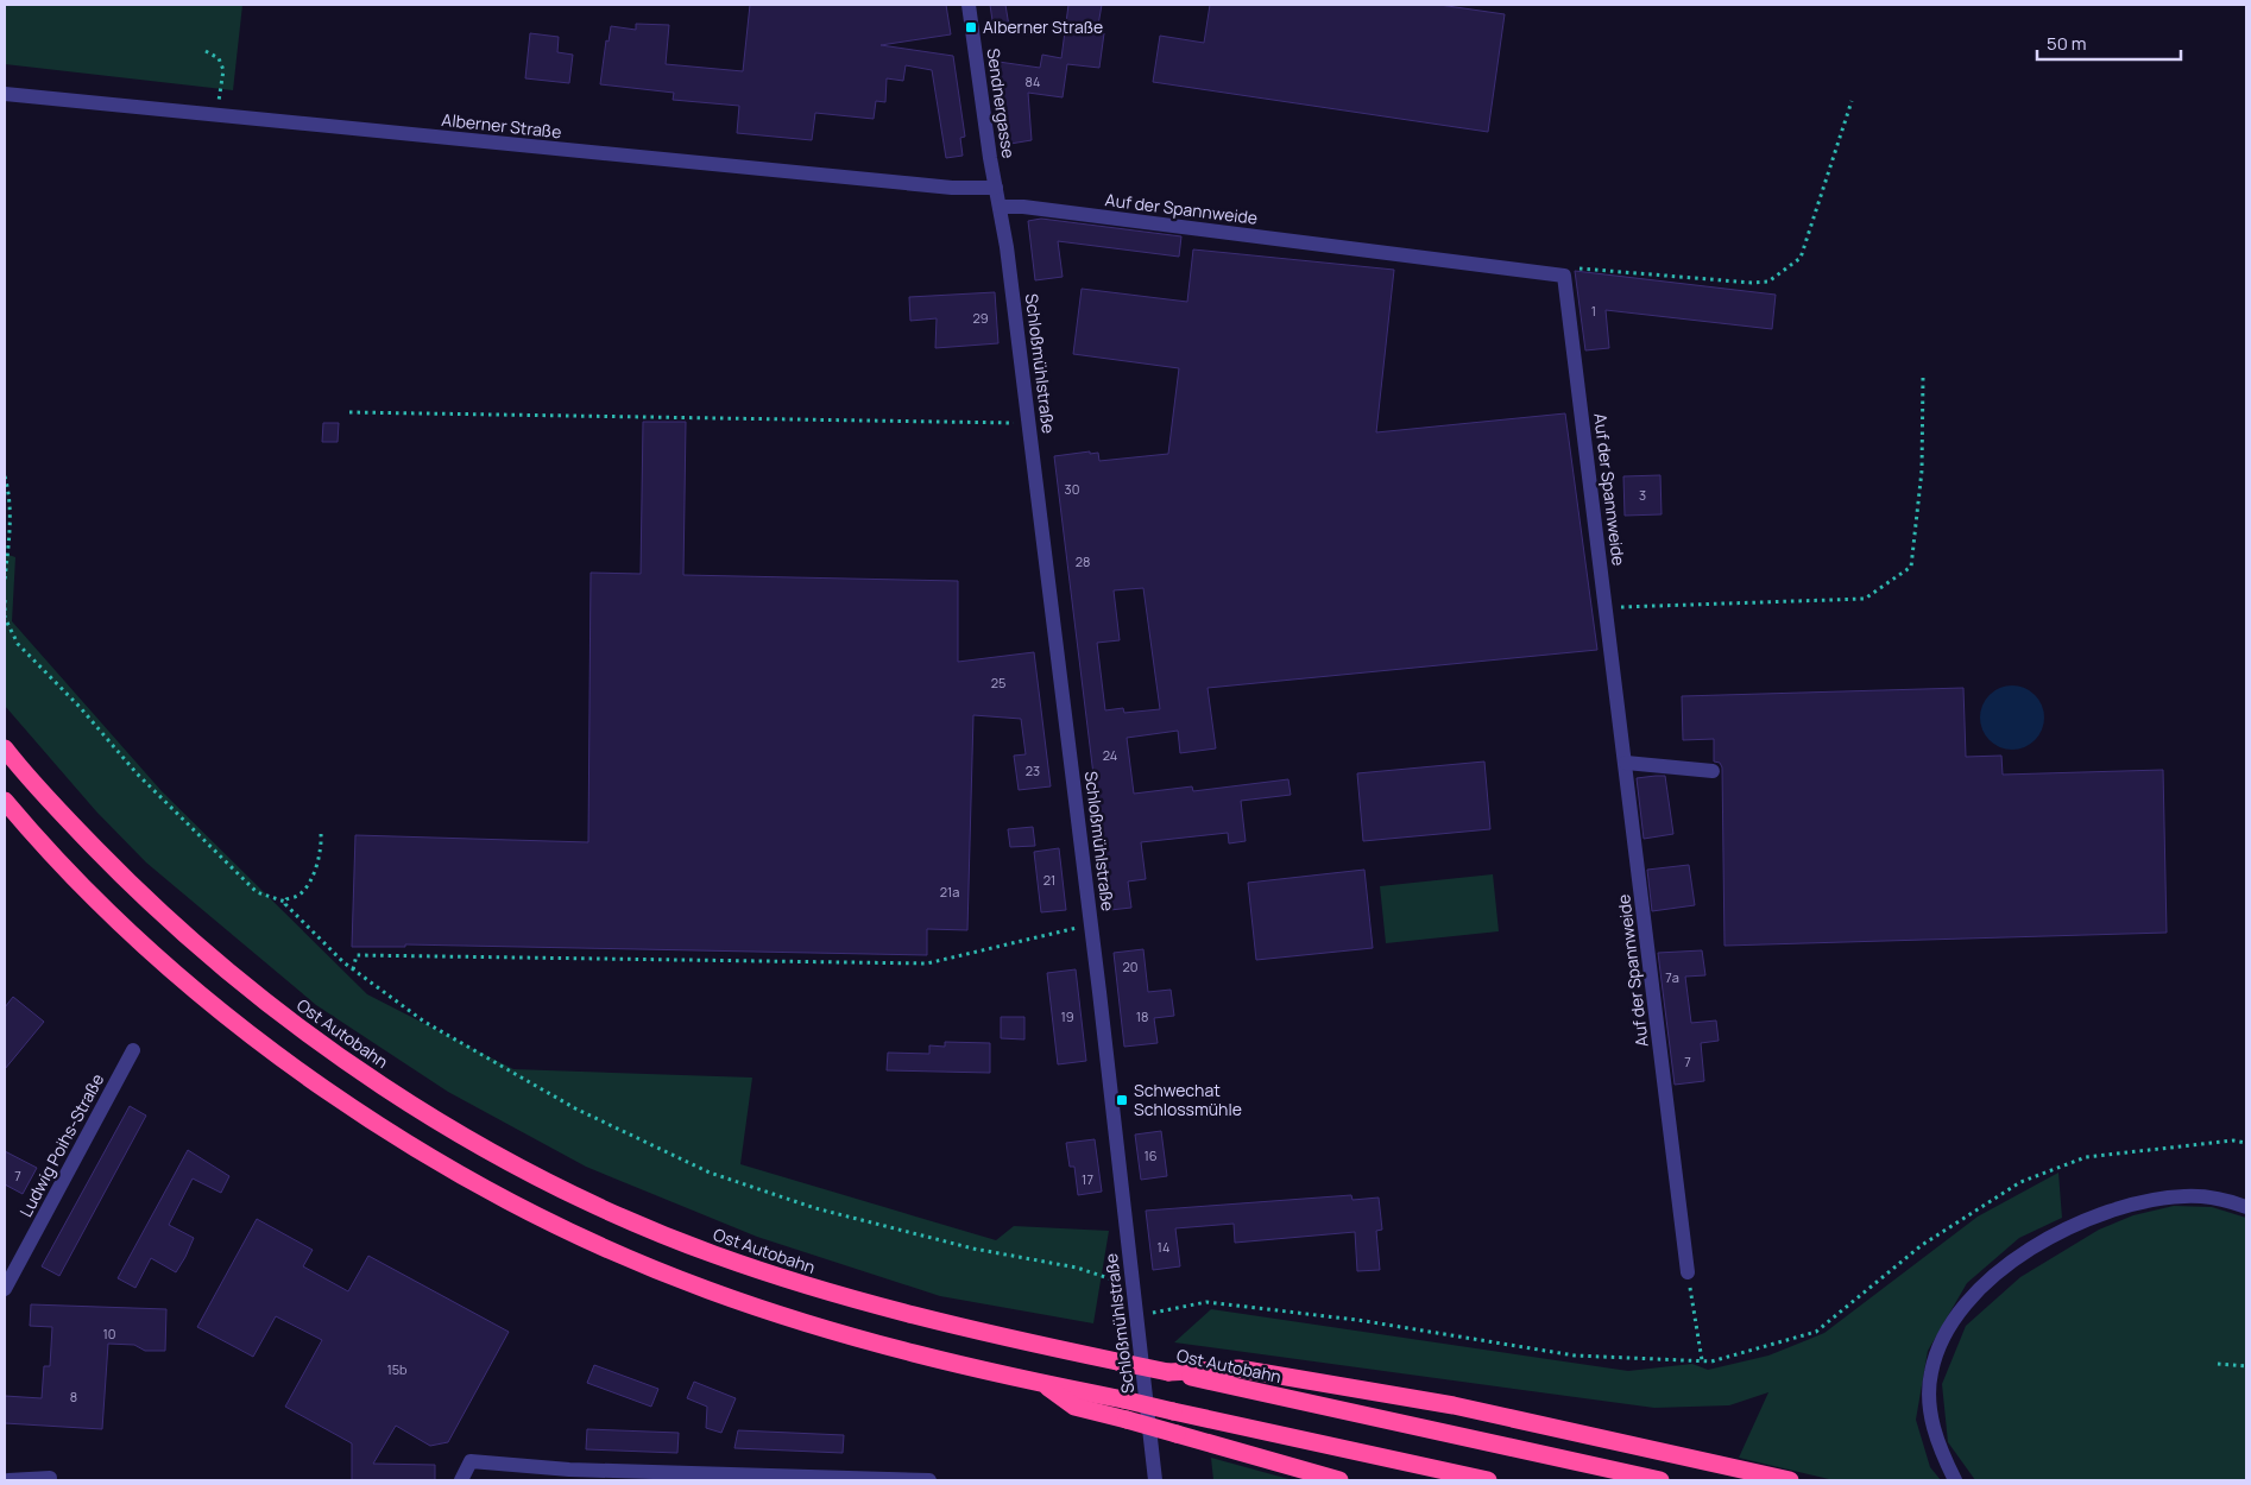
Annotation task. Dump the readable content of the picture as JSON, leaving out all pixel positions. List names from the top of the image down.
{
  "streets": {
    "highway": ["Ost Autobahn"],
    "street": [
      "Sendnergasse",
      "Alberner Straße",
      "Auf der Spannweide",
      "Schloßmühlstraße",
      "Ludwig Poihs-Straße"
    ]
  },
  "crossings": [
    ["Sendnergasse", "Alberner Straße"],
    ["Sendnergasse", "Auf der Spannweide"],
    ["Sendnergasse", "Schloßmühlstraße"],
    ["Auf der Spannweide", "Schloßmühlstraße"]
  ],
  "places": {
    "transit": ["Alberner Straße", "Schwechat Schlossmühle"]
  },
  "house_numbers": [
    "84",
    "1",
    "29",
    "30",
    "3",
    "28",
    "25",
    "24",
    "23",
    "21",
    "21a",
    "20",
    "7a",
    "19",
    "18",
    "7",
    "16",
    "7",
    "17",
    "14",
    "10",
    "15b",
    "8"
  ],
  "scale_bar": "50 m"
}
